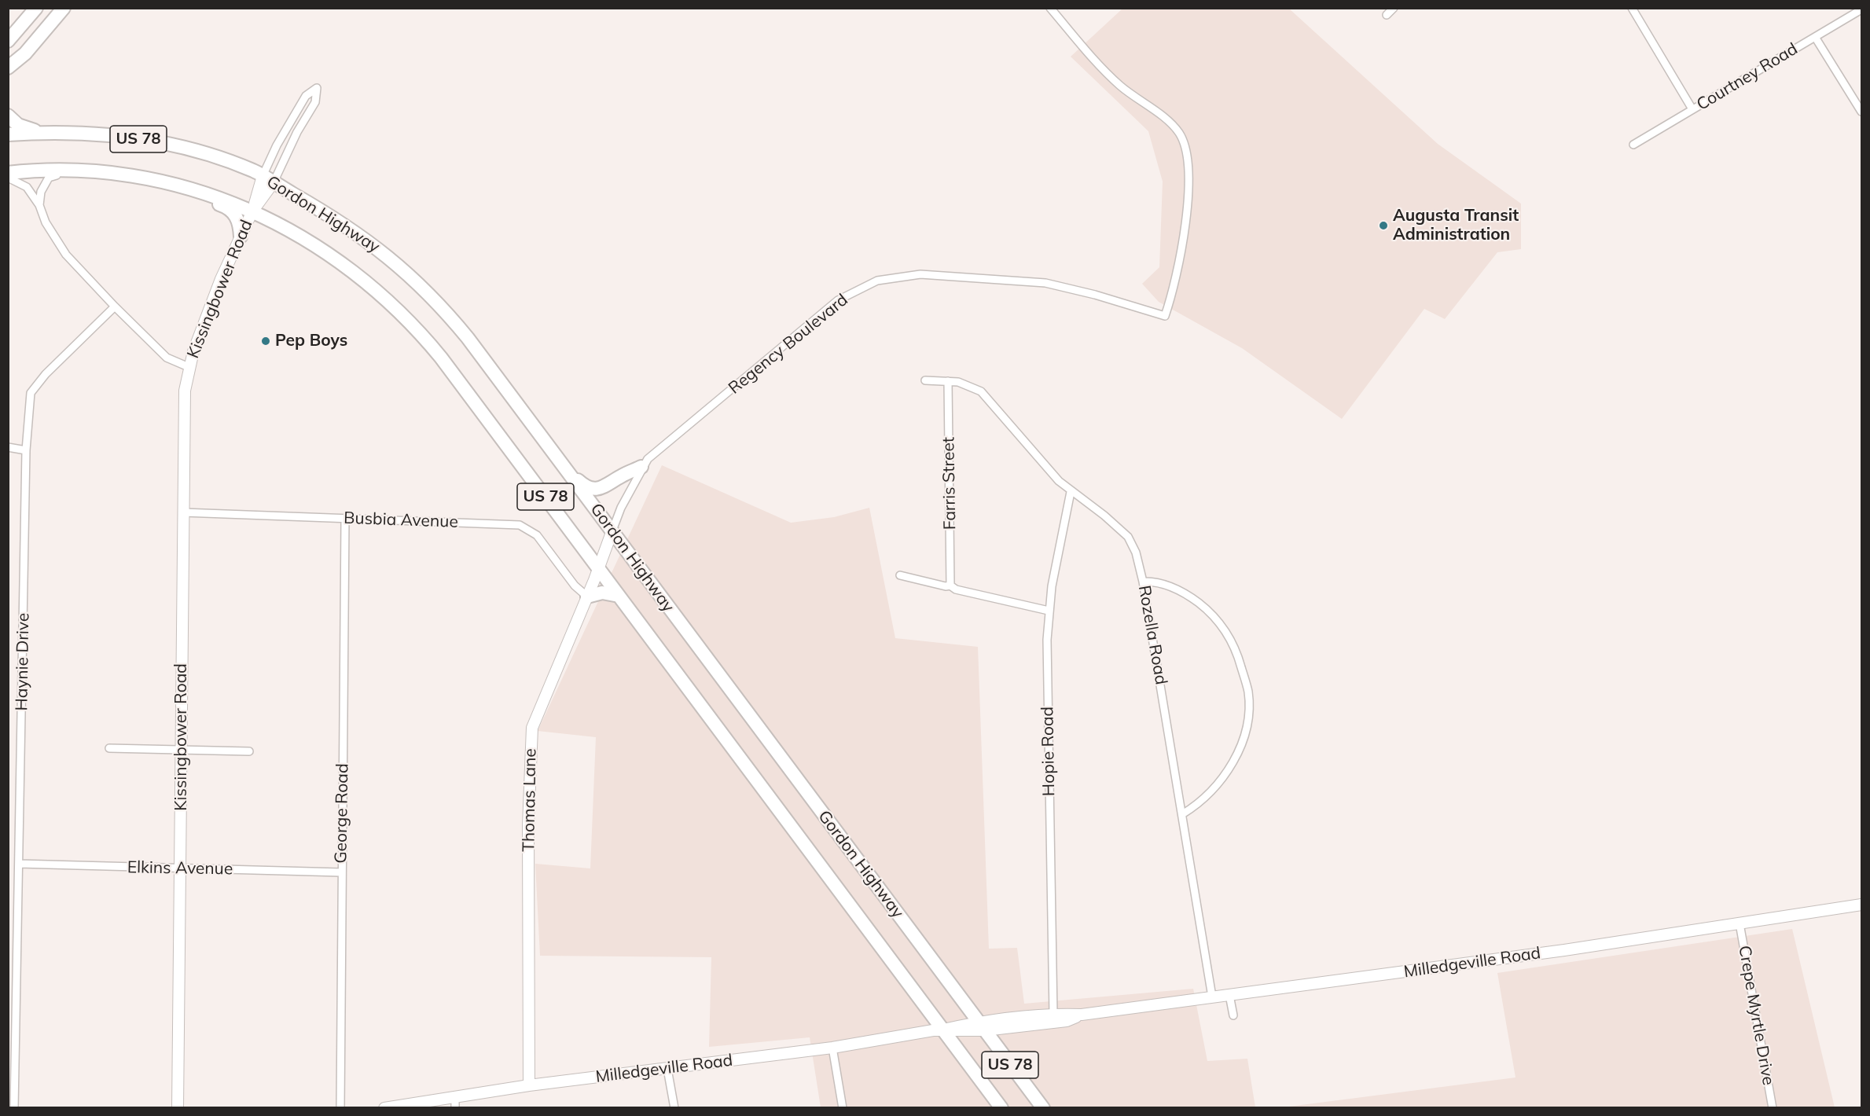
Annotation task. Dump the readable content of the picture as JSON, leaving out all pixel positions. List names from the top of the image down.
{
  "streets": {
    "highway": ["US 78", "Gordon Highway"],
    "street": [
      "Courtney Road",
      "Kissingbower Road",
      "Regency Boulevard",
      "Farris Street",
      "Busbia Avenue",
      "Rozella Road",
      "Haynie Drive",
      "Hopie Road",
      "Thomas Lane",
      "George Road",
      "Elkins Avenue",
      "Milledgeville Road",
      "Crepe Myrtle Drive"
    ]
  },
  "crossings": [
    ["Gordon Highway", "Kissingbower Road"],
    ["Gordon Highway", "Regency Boulevard"],
    ["Gordon Highway", "Thomas Lane"],
    ["Gordon Highway", "Milledgeville Road"],
    ["Kissingbower Road", "Busbia Avenue"],
    ["Kissingbower Road", "Haynie Drive"],
    ["Kissingbower Road", "Elkins Avenue"],
    ["Regency Boulevard", "Thomas Lane"],
    ["Farris Street", "Rozella Road"],
    ["Busbia Avenue", "Thomas Lane"],
    ["Busbia Avenue", "George Road"],
    ["Rozella Road", "Hopie Road"],
    ["Rozella Road", "Milledgeville Road"],
    ["Haynie Drive", "Elkins Avenue"],
    ["Hopie Road", "Milledgeville Road"],
    ["Thomas Lane", "Milledgeville Road"],
    ["George Road", "Elkins Avenue"],
    ["Milledgeville Road", "Crepe Myrtle Drive"]
  ],
  "places": ["Augusta Transit Administration", "Pep Boys"]
}
